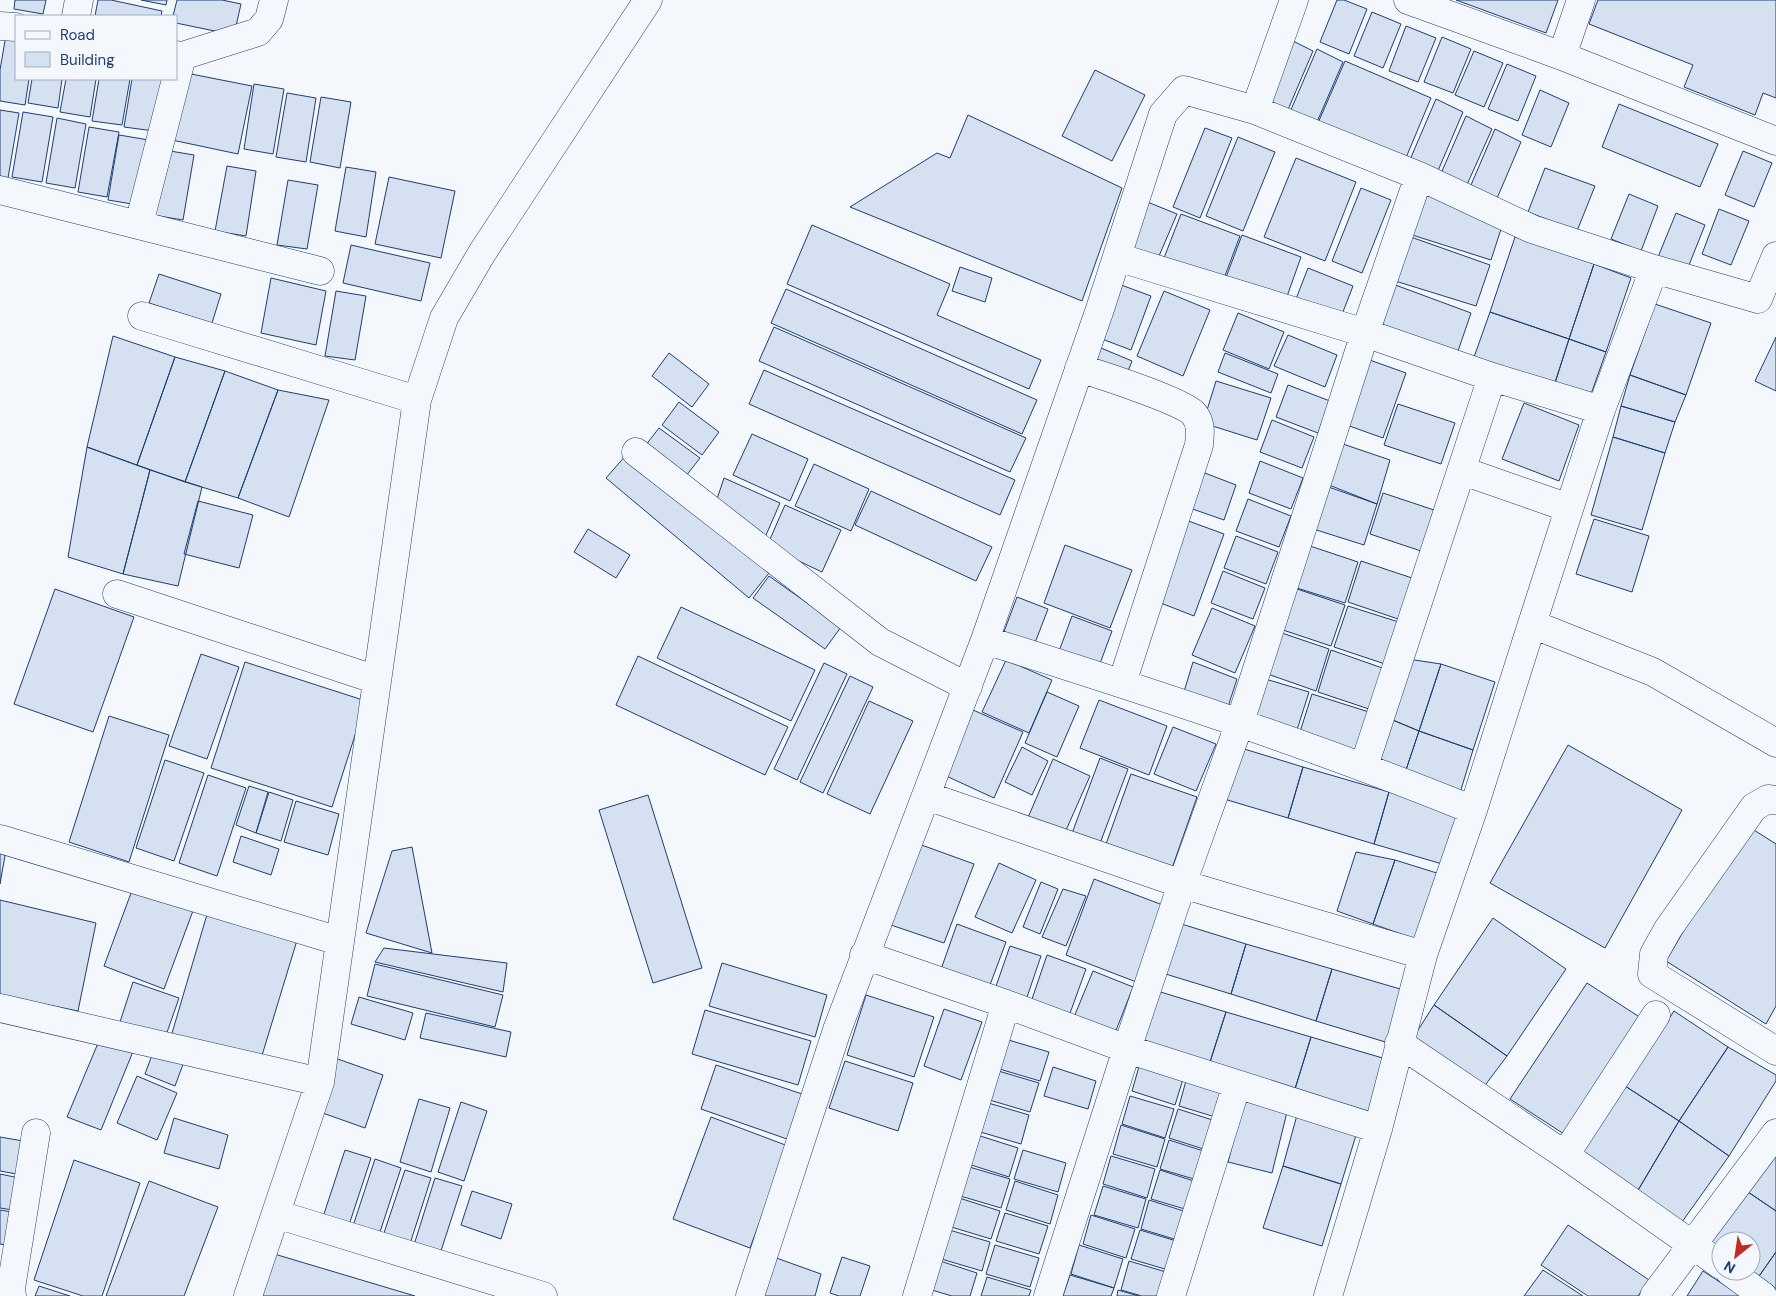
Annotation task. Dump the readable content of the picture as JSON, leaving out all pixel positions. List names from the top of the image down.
{
  "legend": ["Road", "Building"],
  "north": "bottom left"
}
